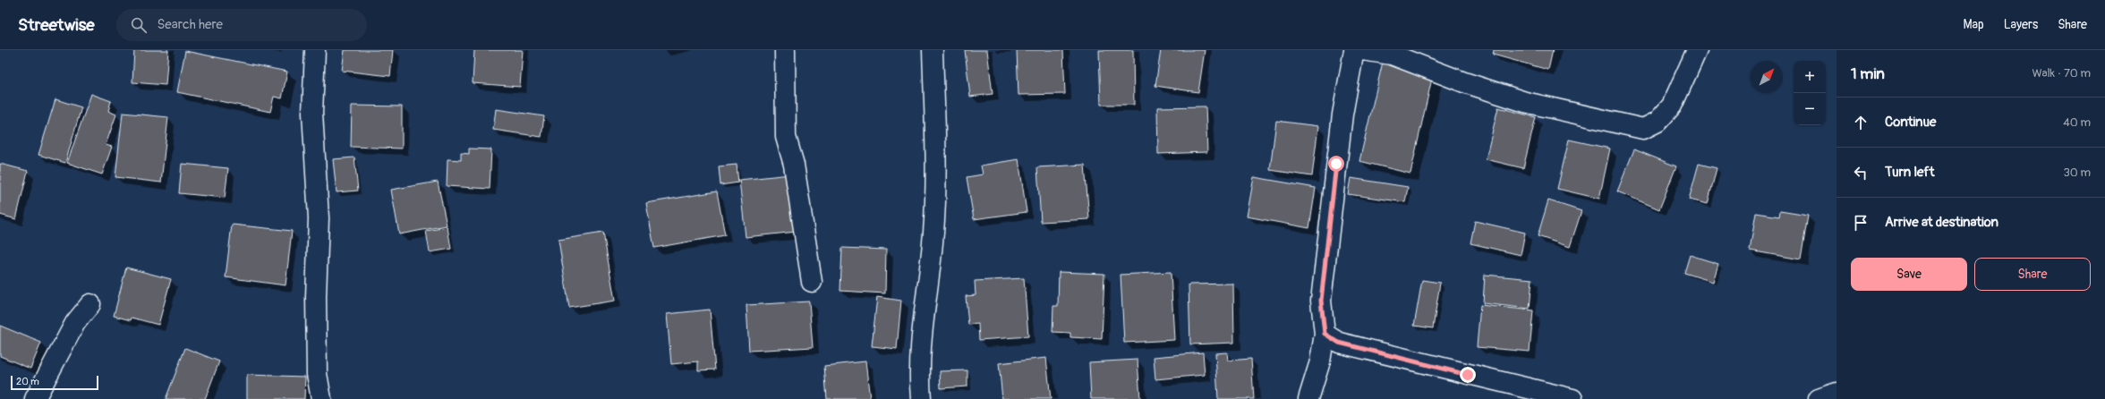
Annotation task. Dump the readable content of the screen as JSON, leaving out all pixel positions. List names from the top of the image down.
{
  "scale_bar": "20 m",
  "north": "top right",
  "page": {
    "header": "Streetwise",
    "search": "Search here",
    "nav": ["Map", "Layers", "Share"],
    "heading": ["1 min", "Walk · 70 m"],
    "map_buttons": ["+", "−"],
    "list": [
      ["Continue", "40 m"],
      ["Turn left", "30 m"],
      "Arrive at destination"
    ],
    "buttons": ["Save", "Share"],
    "scale": "20 m"
  }
}
